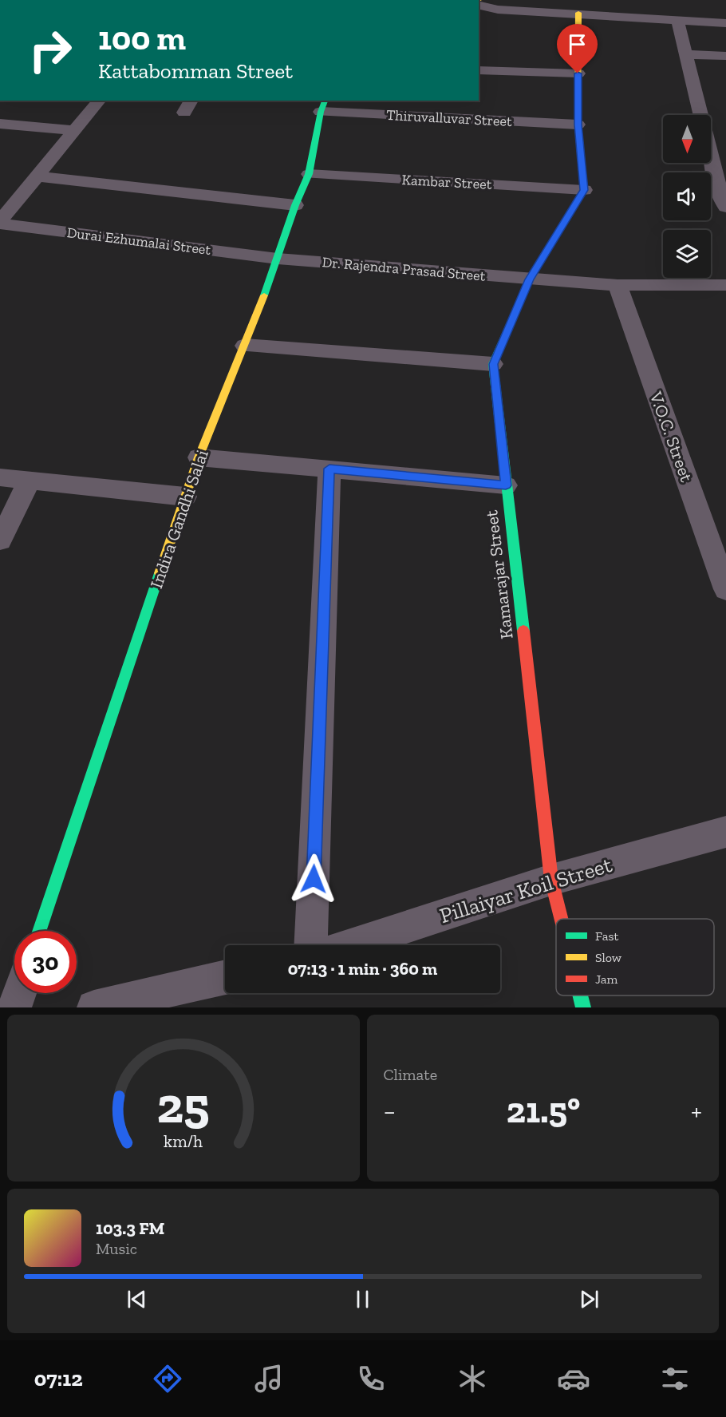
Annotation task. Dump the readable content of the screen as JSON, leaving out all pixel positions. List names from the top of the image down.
{
  "streets": {
    "street": [
      "Thiruvalluvar Street",
      "Kambar Street",
      "Durai Ezhumalai Street",
      "Dr. Rajendra Prasad Street",
      "V.O.C. Street",
      "Indira Gandhi Salai",
      "Kamarajar Street",
      "Pillaiyar Koil Street"
    ]
  },
  "crossings": [
    ["Thiruvalluvar Street", "Indira Gandhi Salai"],
    ["Kambar Street", "Indira Gandhi Salai"],
    ["Kambar Street", "Kamarajar Street"],
    ["Durai Ezhumalai Street", "Dr. Rajendra Prasad Street"],
    ["Durai Ezhumalai Street", "Indira Gandhi Salai"],
    ["Dr. Rajendra Prasad Street", "V.O.C. Street"],
    ["Dr. Rajendra Prasad Street", "Indira Gandhi Salai"],
    ["Dr. Rajendra Prasad Street", "Kamarajar Street"],
    ["Kamarajar Street", "Pillaiyar Koil Street"]
  ],
  "legend": ["Fast", "Slow", "Jam"],
  "north": "bottom",
  "page": {
    "turn": ["100 m", "Kattabomman Street"],
    "limit": "30",
    "trip": "07:13 · 1 min · 360 m",
    "tile": "Climate",
    "heat": ["−", "21.5°", "+"],
    "song": ["103.3 FM", "Music"],
    "tabs": "07:12",
    "gauge": ["25", "km/h"]
  }
}
